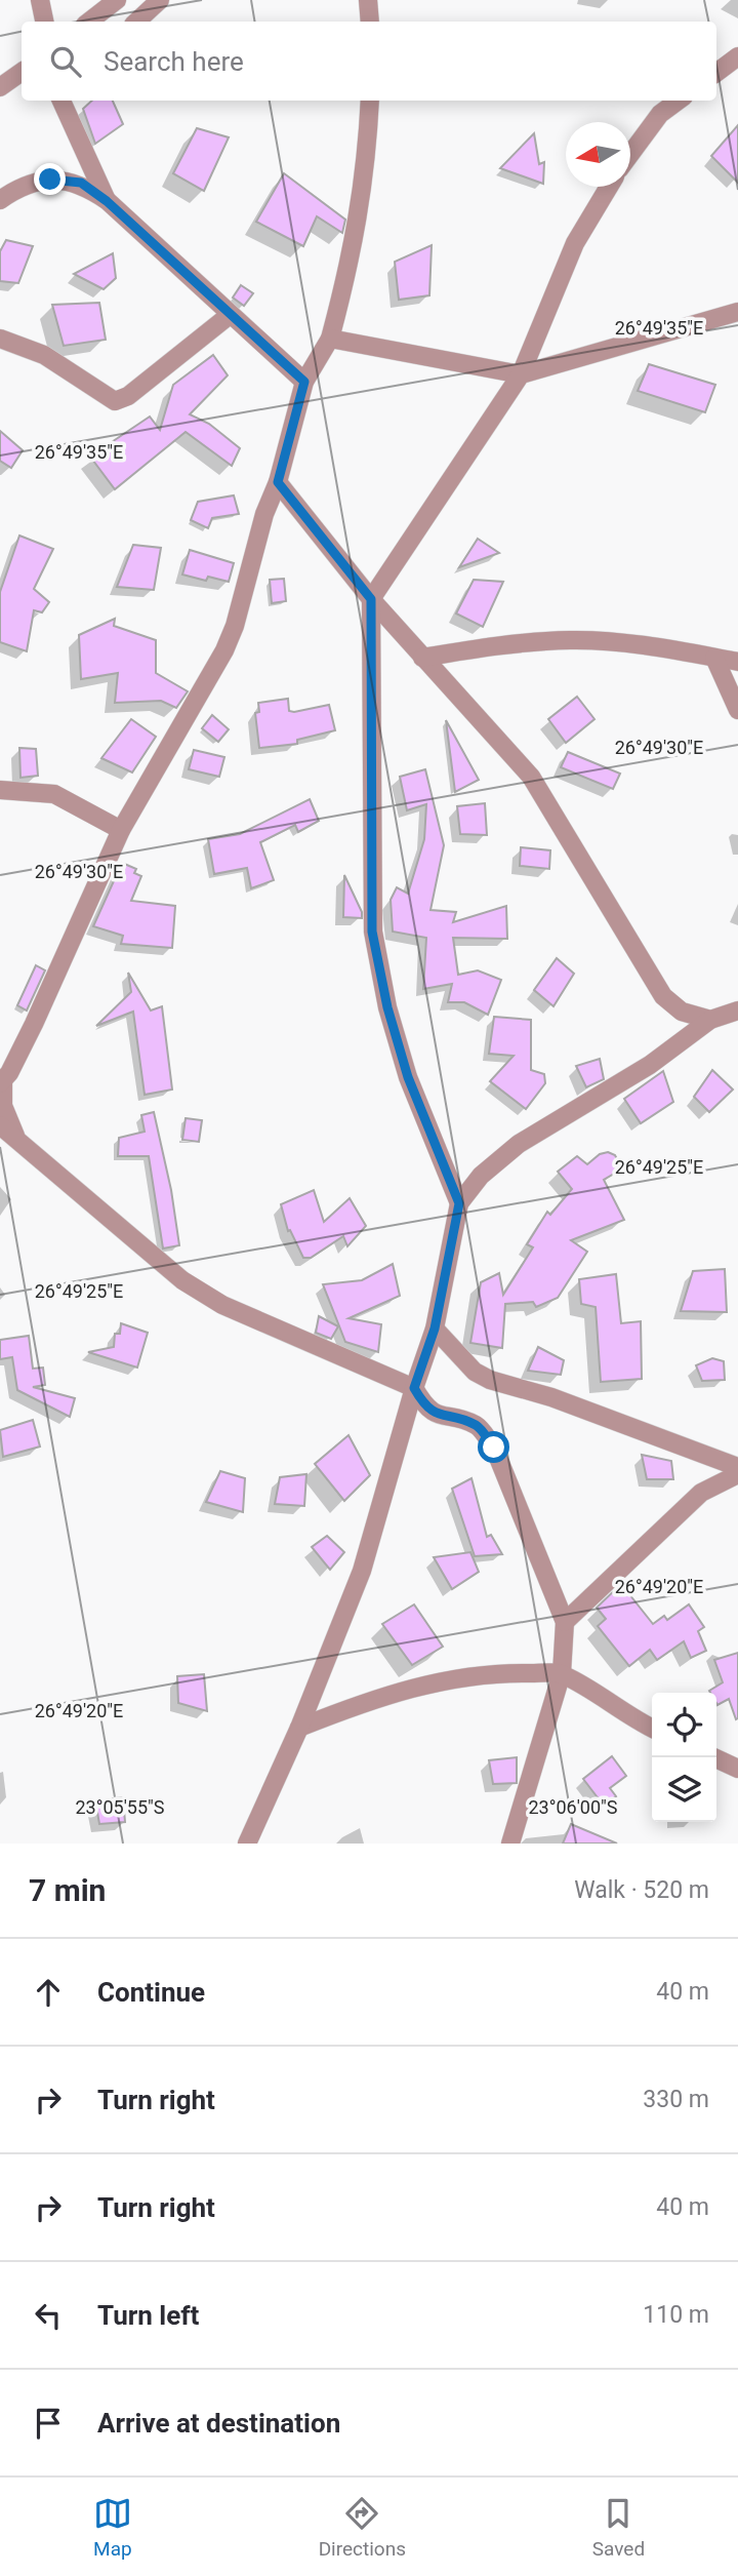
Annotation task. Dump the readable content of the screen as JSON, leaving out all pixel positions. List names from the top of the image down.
{
  "north": "left",
  "page": {
    "search": "Search here",
    "heading": ["7 min", "Walk · 520 m"],
    "list": [
      ["Continue", "40 m"],
      ["Turn right", "330 m"],
      ["Turn right", "40 m"],
      ["Turn left", "110 m"],
      "Arrive at destination"
    ],
    "nav": ["Map", "Directions", "Saved"]
  },
  "coordinates": [
    "26°49'35\"E",
    "26°49'30\"E",
    "26°49'25\"E",
    "26°49'20\"E",
    "23°05'55\"S",
    "23°06'00\"S"
  ]
}
